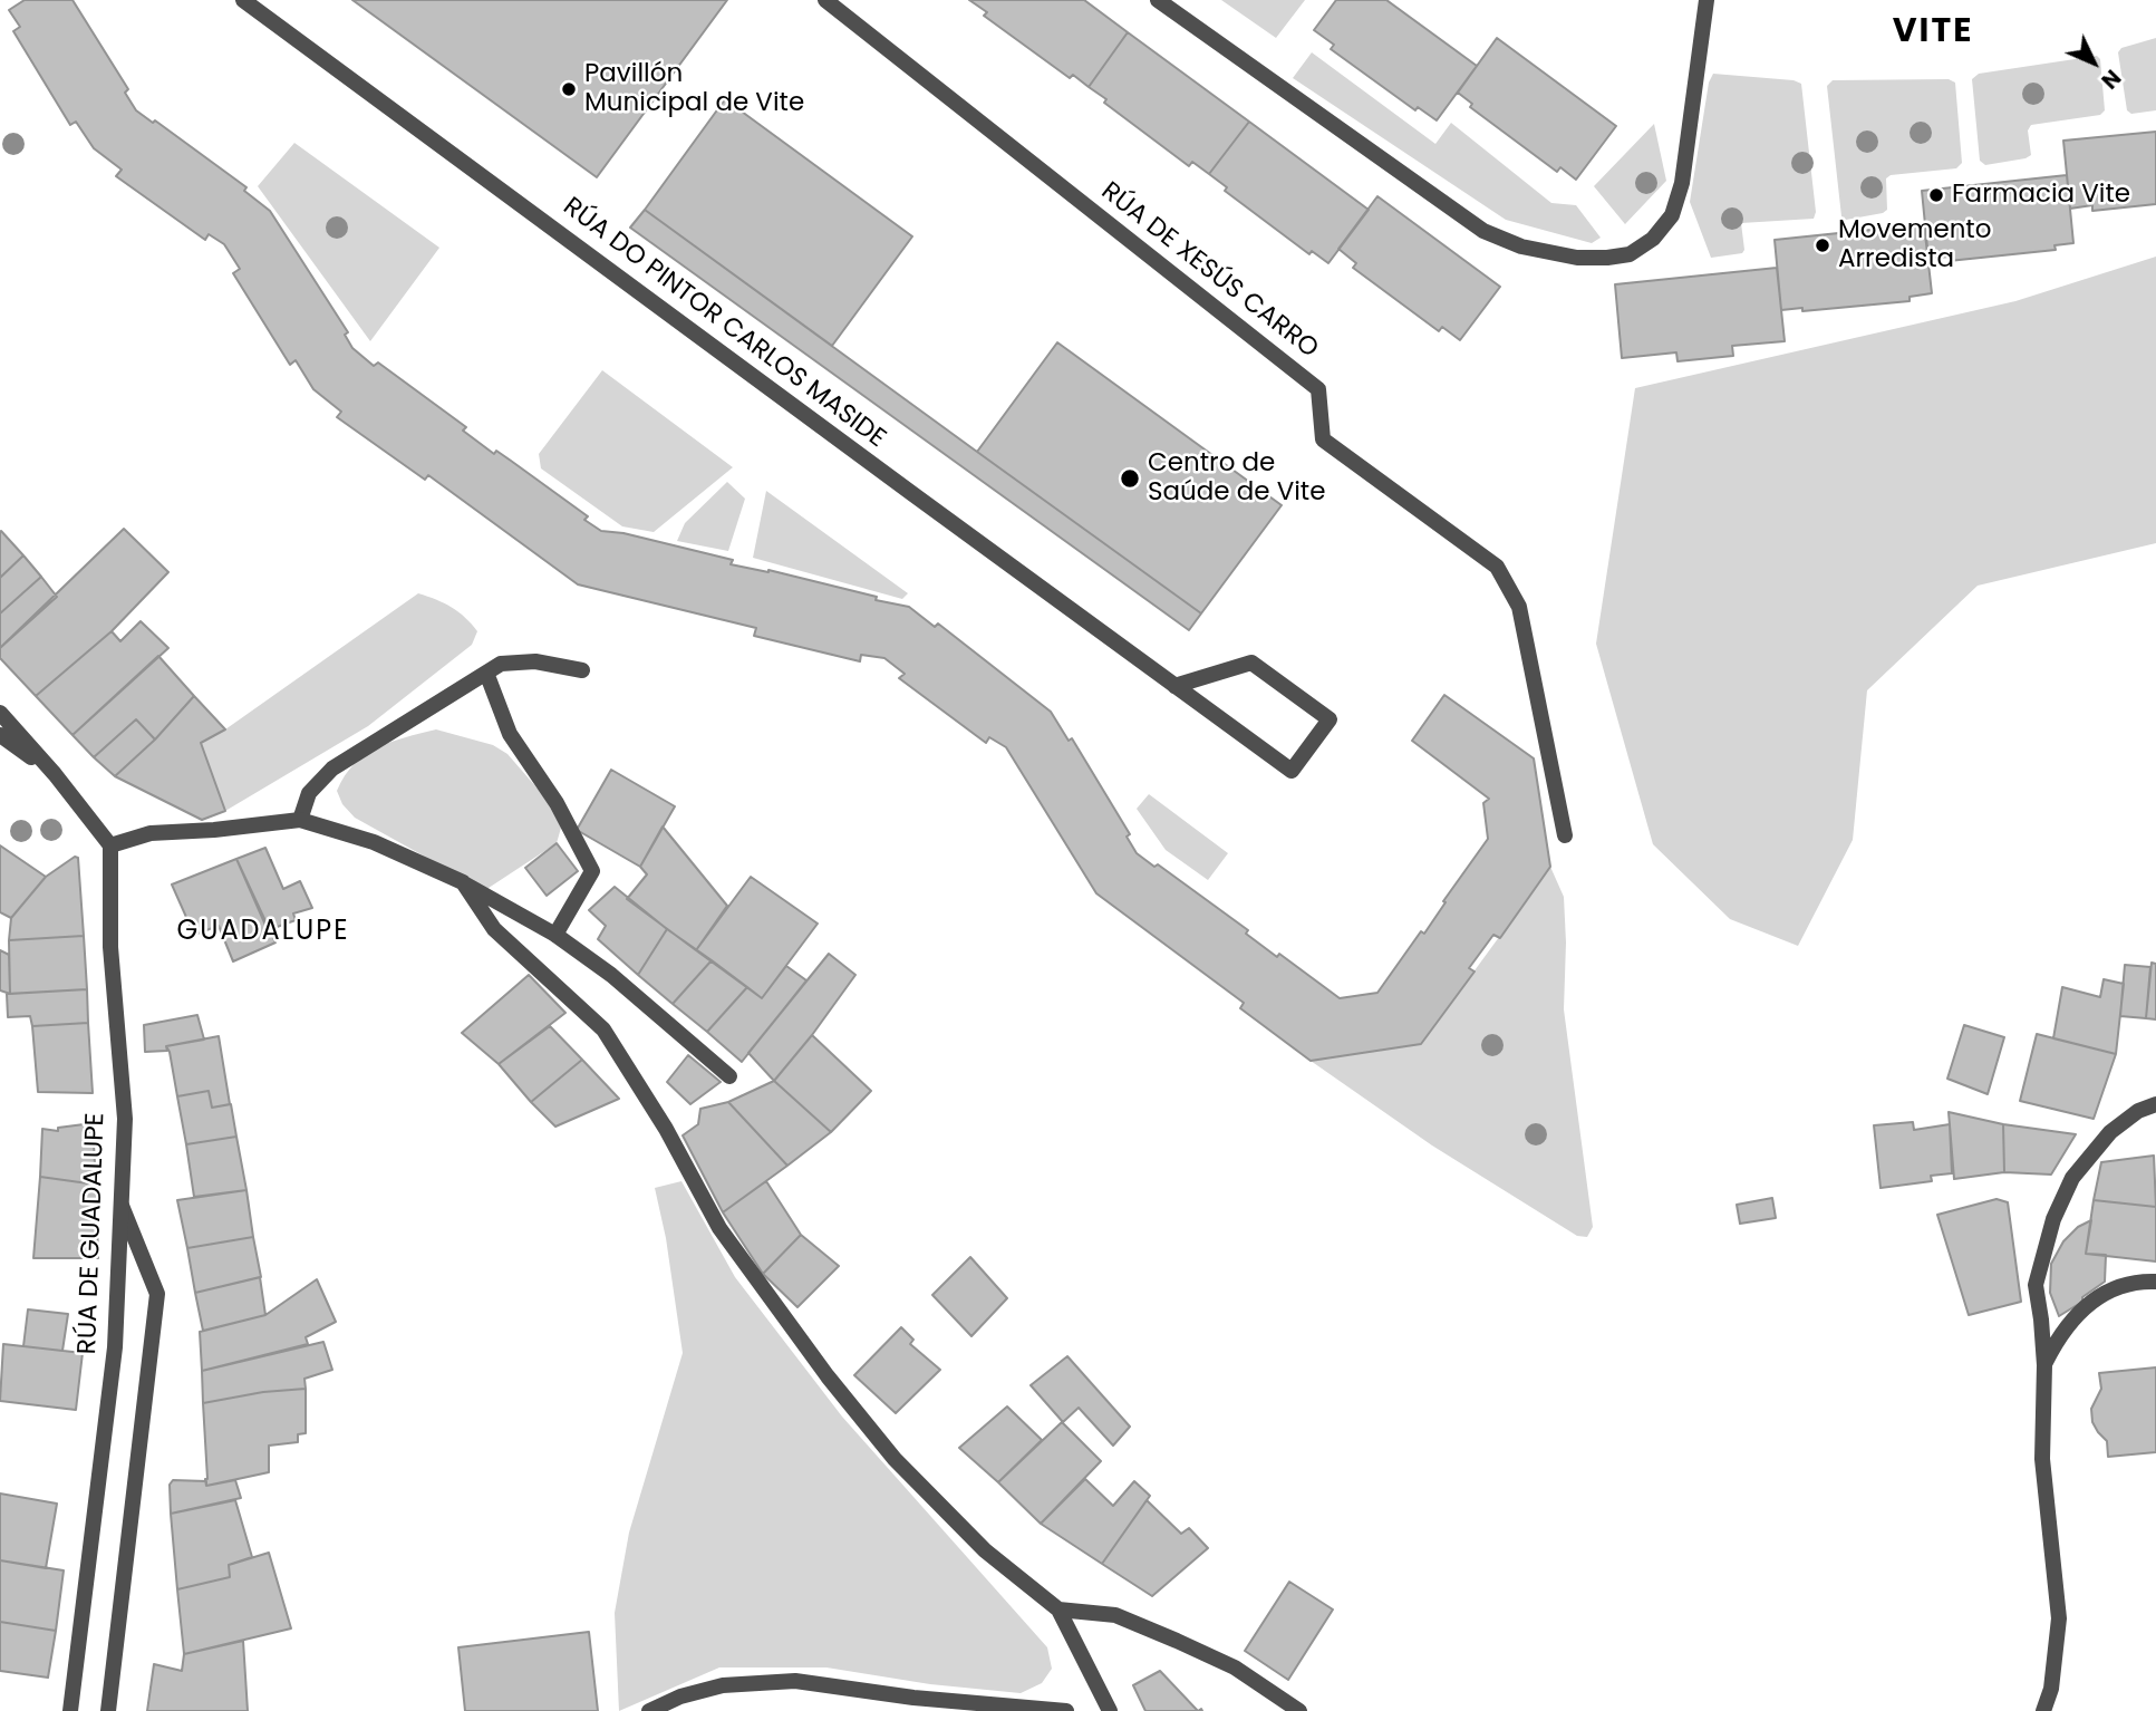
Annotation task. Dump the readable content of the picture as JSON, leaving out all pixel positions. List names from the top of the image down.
{
  "streets": {
    "street": ["RÚA DE XESÚS CARRO", "RÚA DO PINTOR CARLOS MASIDE", "RÚA DE GUADALUPE"]
  },
  "districts": ["VITE", "GUADALUPE"],
  "places": [
    "Pavillón Municipal de Vite",
    "Farmacia Vite",
    "Movemento Arredista",
    "Centro de Saúde de Vite"
  ],
  "north": "bottom right"
}
